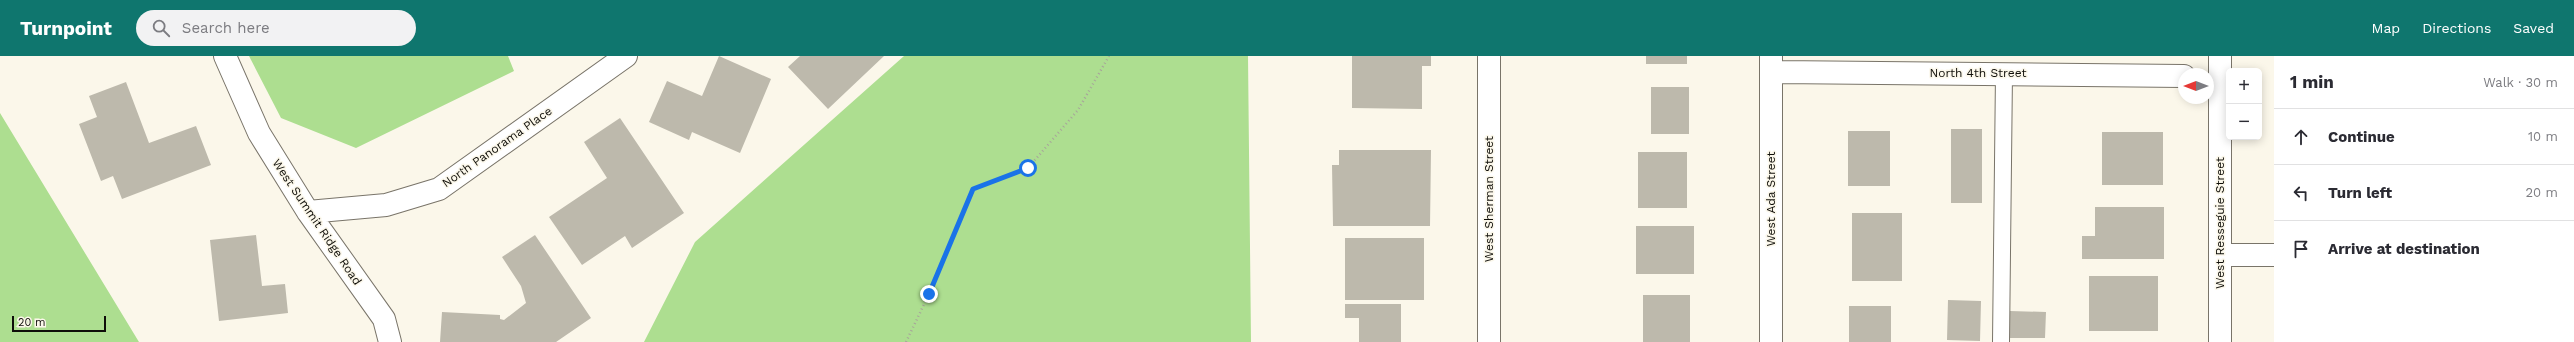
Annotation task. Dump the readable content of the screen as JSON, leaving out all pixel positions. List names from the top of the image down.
{
  "streets": {
    "street": [
      "North 4th Street",
      "North Panorama Place",
      "West Sherman Street",
      "West Ada Street",
      "West Summit Ridge Road",
      "West Resseguie Street"
    ]
  },
  "crossings": [
    ["North 4th Street", "West Ada Street"],
    ["North Panorama Place", "West Summit Ridge Road"]
  ],
  "scale_bar": "20 m",
  "north": "left",
  "page": {
    "header": "Turnpoint",
    "search": "Search here",
    "nav": ["Map", "Directions", "Saved"],
    "heading": ["1 min", "Walk · 30 m"],
    "map_buttons": ["+", "−"],
    "list": [
      ["Continue", "10 m"],
      ["Turn left", "20 m"],
      "Arrive at destination"
    ],
    "scale": "20 m"
  }
}
